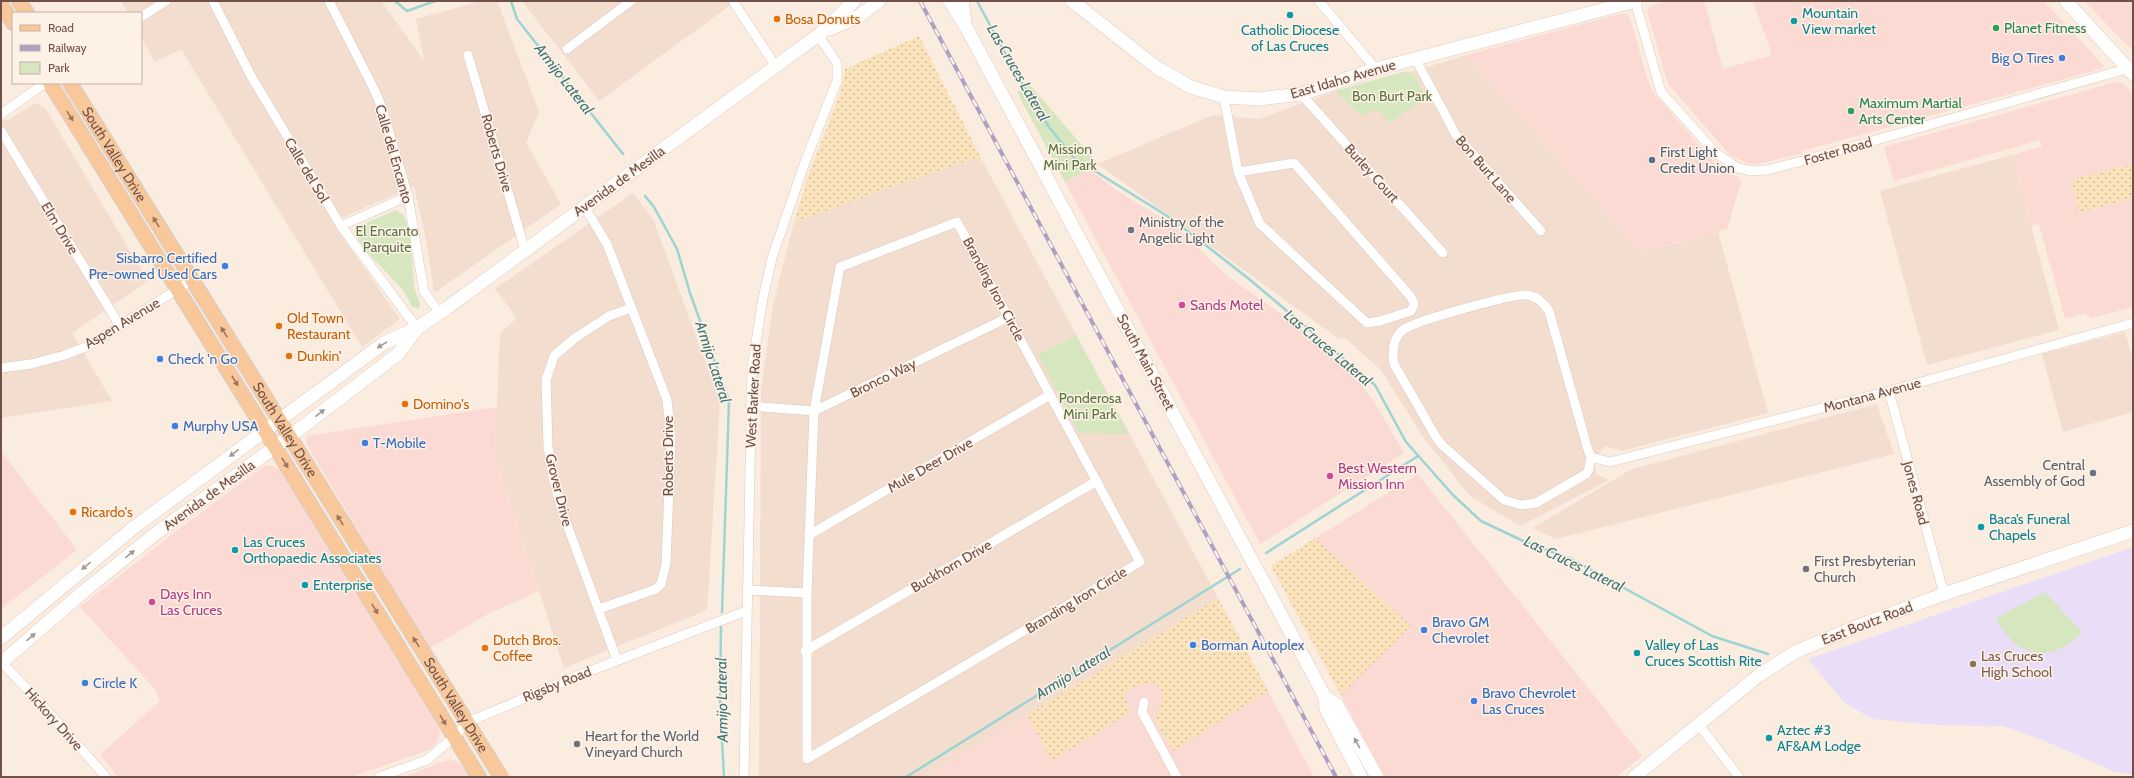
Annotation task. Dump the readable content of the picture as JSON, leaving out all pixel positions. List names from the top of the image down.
{
  "streets": {
    "main road": [
      "East Idaho Avenue",
      "South Valley Drive",
      "Avenida de Mesilla",
      "South Main Street",
      "East Boutz Road"
    ],
    "street": [
      "Foster Road",
      "Roberts Drive",
      "Calle del Encanto",
      "Bon Burt Lane",
      "Calle del Sol",
      "Burley Court",
      "Elm Drive",
      "Branding Iron Circle",
      "Aspen Avenue",
      "Bronco Way",
      "Montana Avenue",
      "West Barker Road",
      "Mule Deer Drive",
      "Grover Drive",
      "Jones Road",
      "Buckhorn Drive",
      "Rigsby Road",
      "Hickory Drive"
    ]
  },
  "crossings": [
    ["East Idaho Avenue", "Foster Road"],
    ["East Idaho Avenue", "Bon Burt Lane"],
    ["East Idaho Avenue", "Burley Court"],
    ["Roberts Drive", "Avenida de Mesilla"],
    ["Roberts Drive", "Grover Drive"],
    ["Calle del Encanto", "Avenida de Mesilla"],
    ["South Valley Drive", "Avenida de Mesilla"],
    ["South Valley Drive", "Aspen Avenue"],
    ["South Valley Drive", "Rigsby Road"],
    ["Calle del Sol", "Avenida de Mesilla"],
    ["Avenida de Mesilla", "West Barker Road"],
    ["Avenida de Mesilla", "Hickory Drive"],
    ["Elm Drive", "Aspen Avenue"],
    ["Branding Iron Circle", "Bronco Way"],
    ["Branding Iron Circle", "Mule Deer Drive"],
    ["Branding Iron Circle", "Buckhorn Drive"],
    ["Montana Avenue", "Jones Road"],
    ["West Barker Road", "Rigsby Road"],
    ["Grover Drive", "Rigsby Road"],
    ["Jones Road", "East Boutz Road"]
  ],
  "water": ["Las Cruces Lateral", "Armijo Lateral"],
  "parks": [
    "Bon Burt Park",
    "Mission Mini Park",
    "El Encanto Parquite",
    "Ponderosa Mini Park"
  ],
  "places": [
    "Catholic Diocese of Las Cruces",
    "Bosa Donuts",
    "Mountain View market",
    "Planet Fitness",
    "Big O Tires",
    "Maximum Martial Arts Center",
    "First Light Credit Union",
    "Ministry of the Angelic Light",
    "Sisbarro Certified Pre-owned Used Cars",
    "Sands Motel",
    "Old Town Restaurant",
    "Dunkin'",
    "Check 'n Go",
    "Domino's",
    "Murphy USA",
    "T-Mobile",
    "Central Assembly of God",
    "Best Western Mission Inn",
    "Ricardo's",
    "Baca’s Funeral Chapels",
    "Las Cruces Orthopaedic Associates",
    "First Presbyterian Church",
    "Enterprise",
    "Days Inn Las Cruces",
    "Bravo GM Chevrolet",
    "Borman Autoplex",
    "Dutch Bros. Coffee",
    "Valley of Las Cruces Scottish Rite",
    "Las Cruces High School",
    "Circle K",
    "Bravo Chevrolet Las Cruces",
    "Aztec #3 AF&AM Lodge",
    "Heart for the World Vineyard Church"
  ],
  "legend": ["Road", "Railway", "Park"]
}
